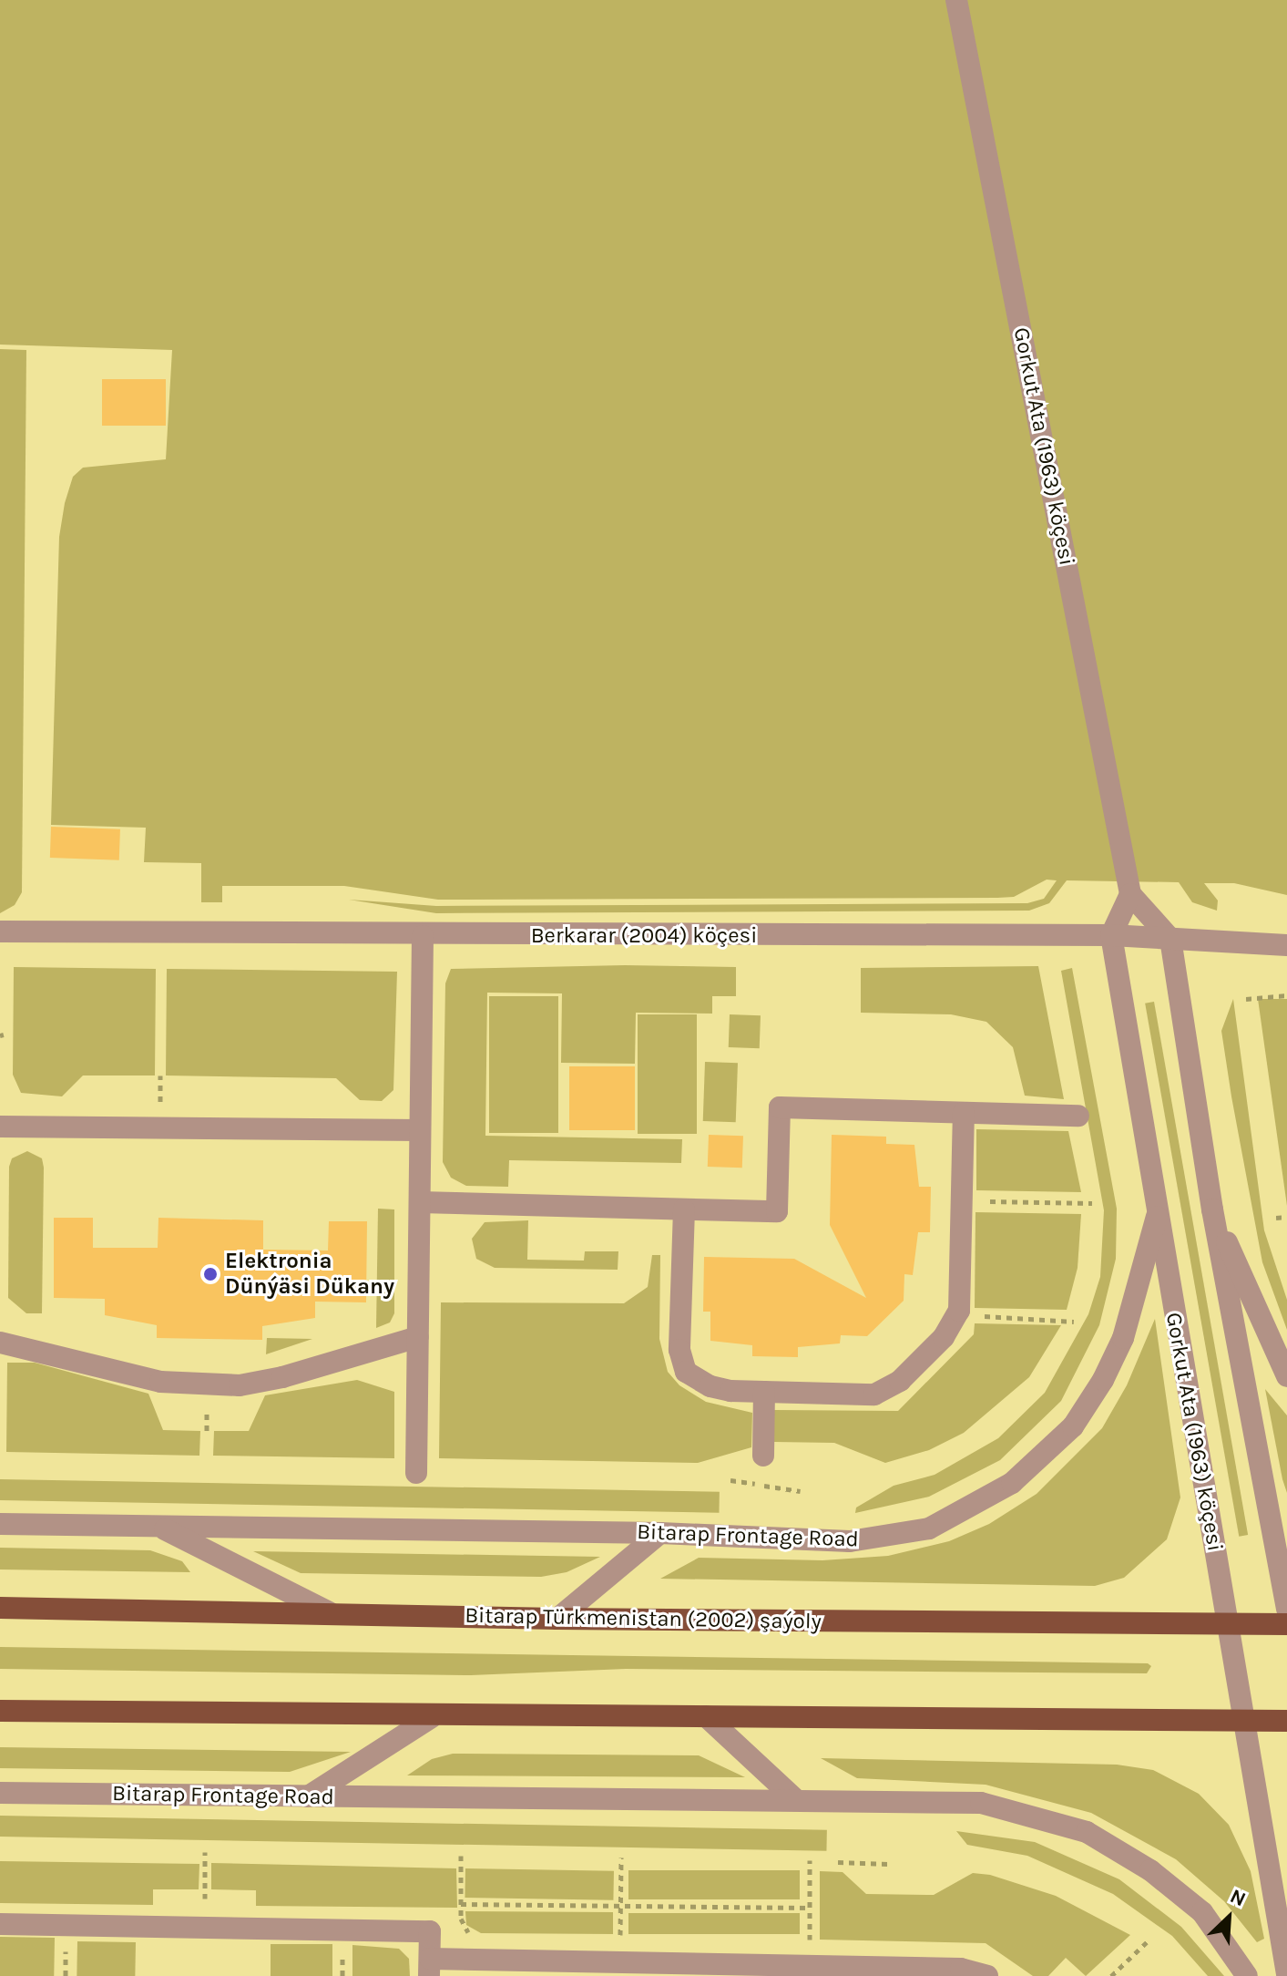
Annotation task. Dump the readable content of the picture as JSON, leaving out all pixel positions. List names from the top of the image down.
{
  "streets": {
    "main road": ["Bitarap Türkmenistan (2002) şaýoly"],
    "street": ["Gorkut Ata (1963) köçesi", "Berkarar (2004) köçesi", "Bitarap Frontage Road"]
  },
  "crossings": [
    ["Gorkut Ata (1963) köçesi", "Berkarar (2004) köçesi"],
    ["Gorkut Ata (1963) köçesi", "Bitarap Frontage Road"],
    ["Gorkut Ata (1963) köçesi", "Bitarap Türkmenistan (2002) şaýoly"],
    ["Bitarap Frontage Road", "Bitarap Türkmenistan (2002) şaýoly"]
  ],
  "places": ["Elektronia Dünýäsi Dükany"],
  "north": "top right"
}
